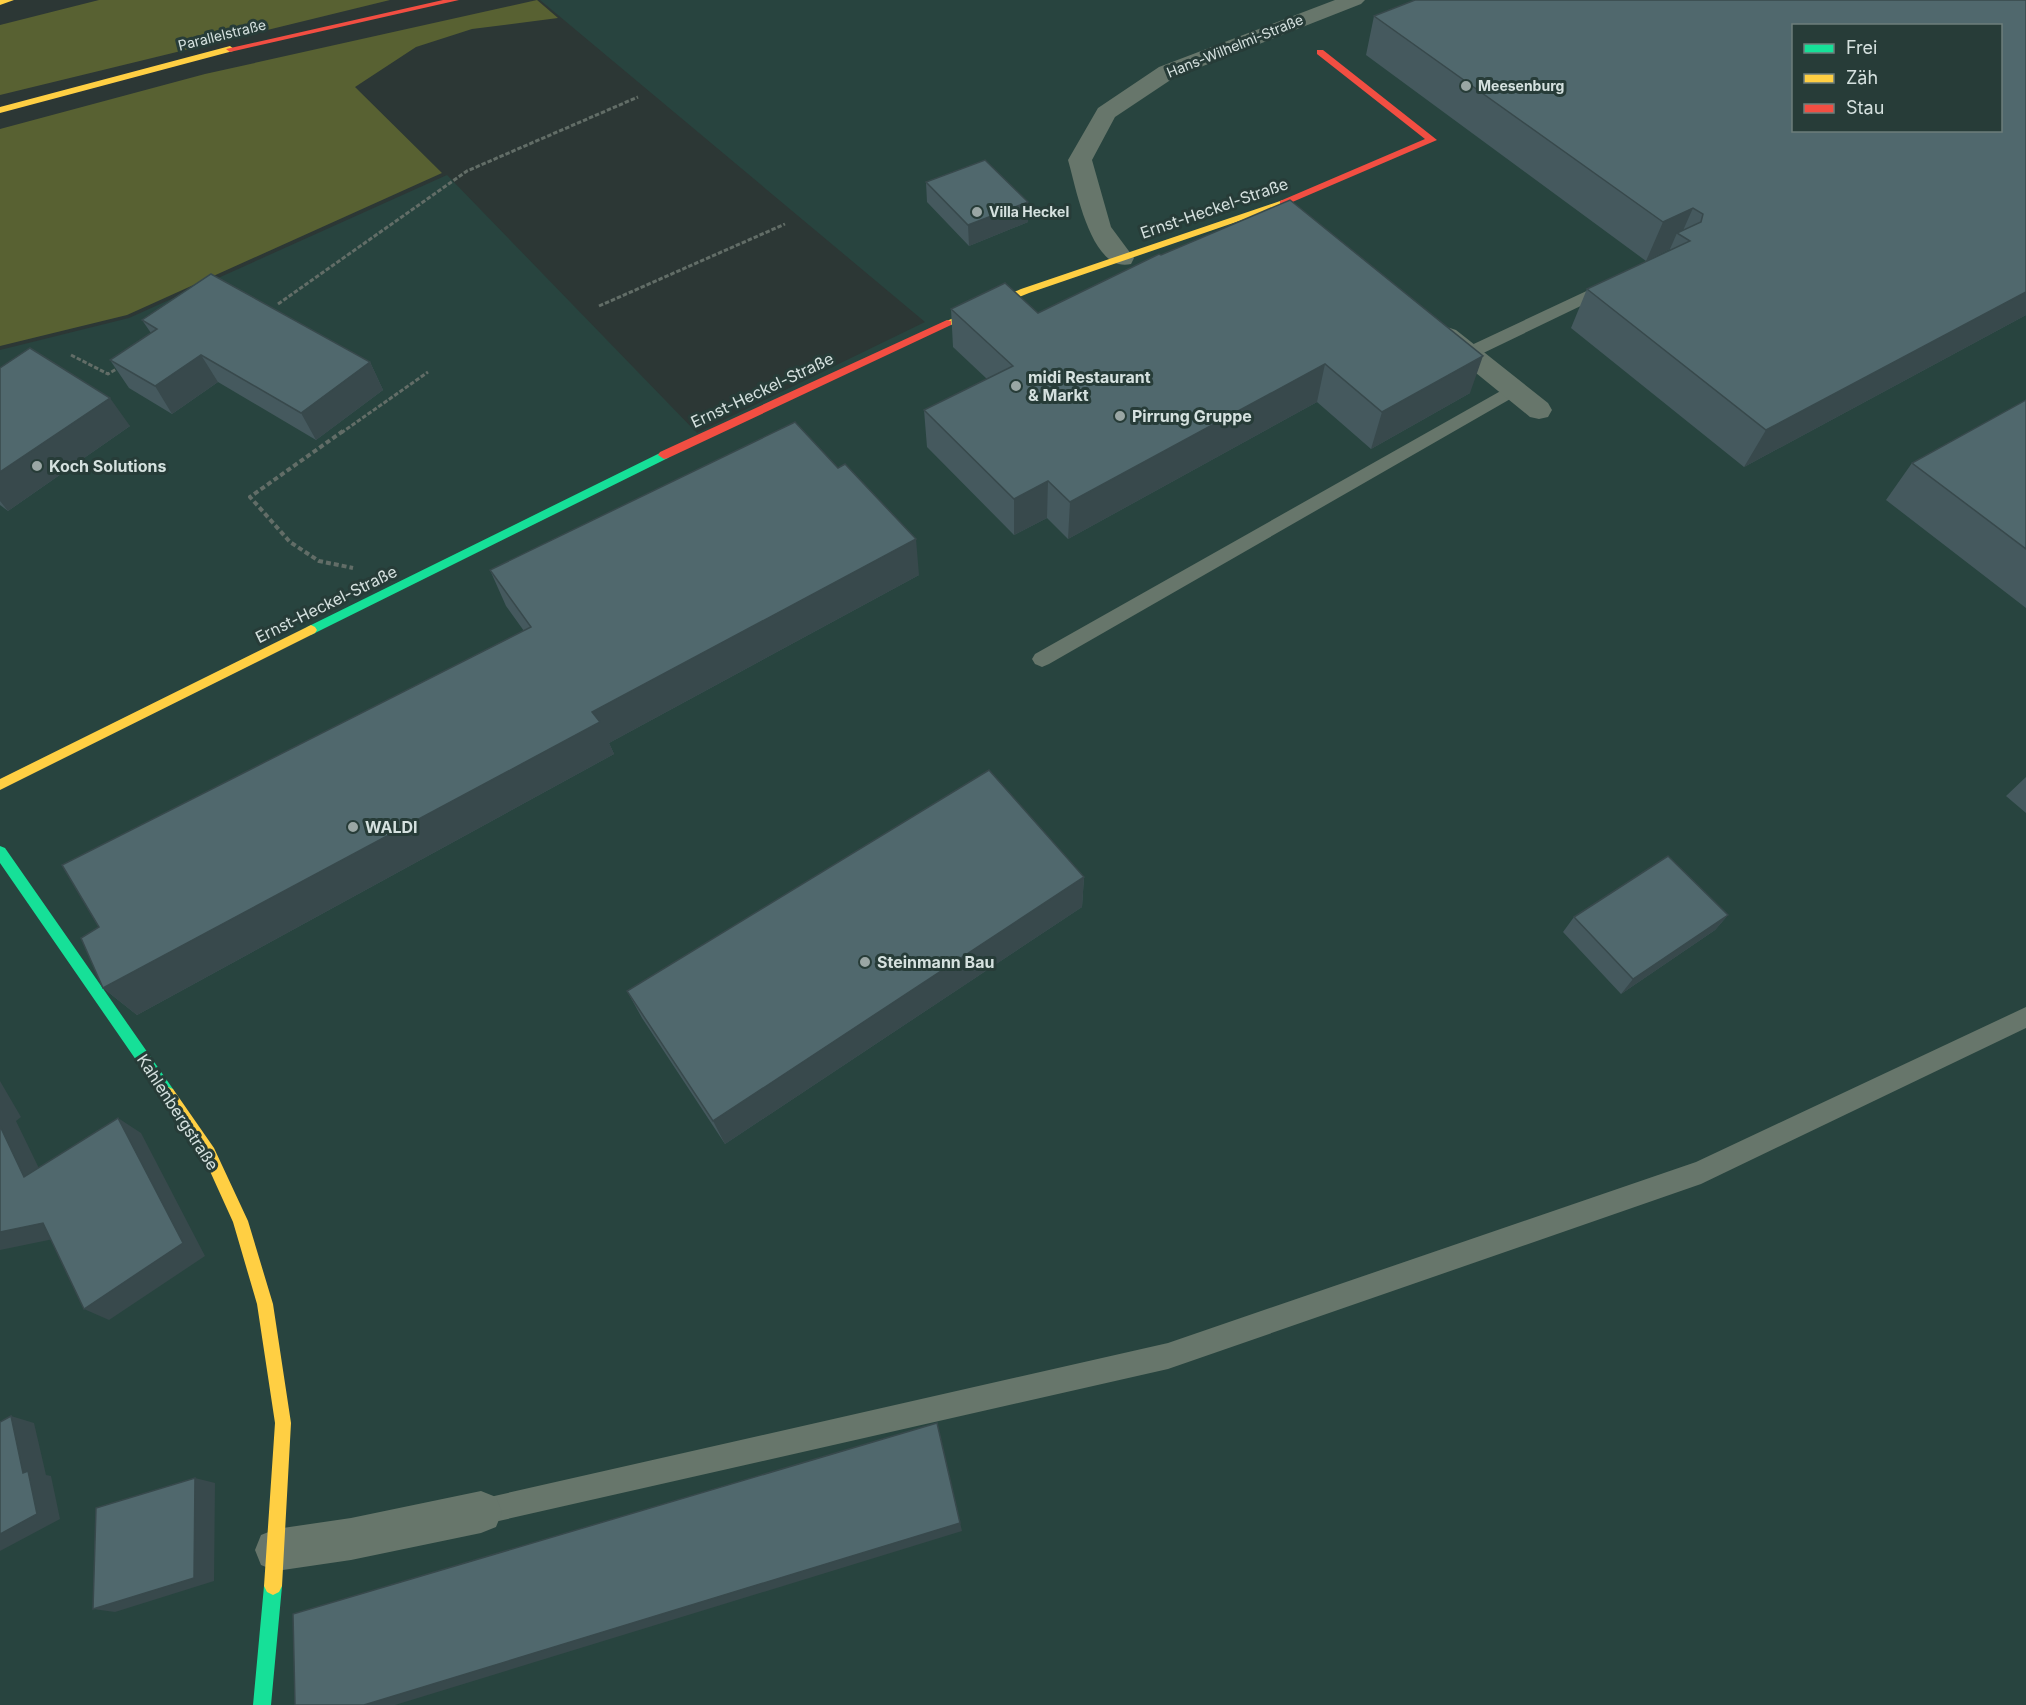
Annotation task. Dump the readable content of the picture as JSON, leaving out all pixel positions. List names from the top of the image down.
{
  "streets": {
    "main road": ["Parallelstraße", "Ernst-Heckel-Straße", "Kahlenbergstraße"],
    "street": ["Hans-Wilhelmi-Straße"]
  },
  "crossings": [
    ["Hans-Wilhelmi-Straße", "Ernst-Heckel-Straße"]
  ],
  "places": [
    "Meesenburg",
    "Villa Heckel",
    "midi Restaurant & Markt",
    "Pirrung Gruppe",
    "Koch Solutions",
    "WALDI",
    "Steinmann Bau"
  ],
  "legend": ["Frei", "Zäh", "Stau"]
}
